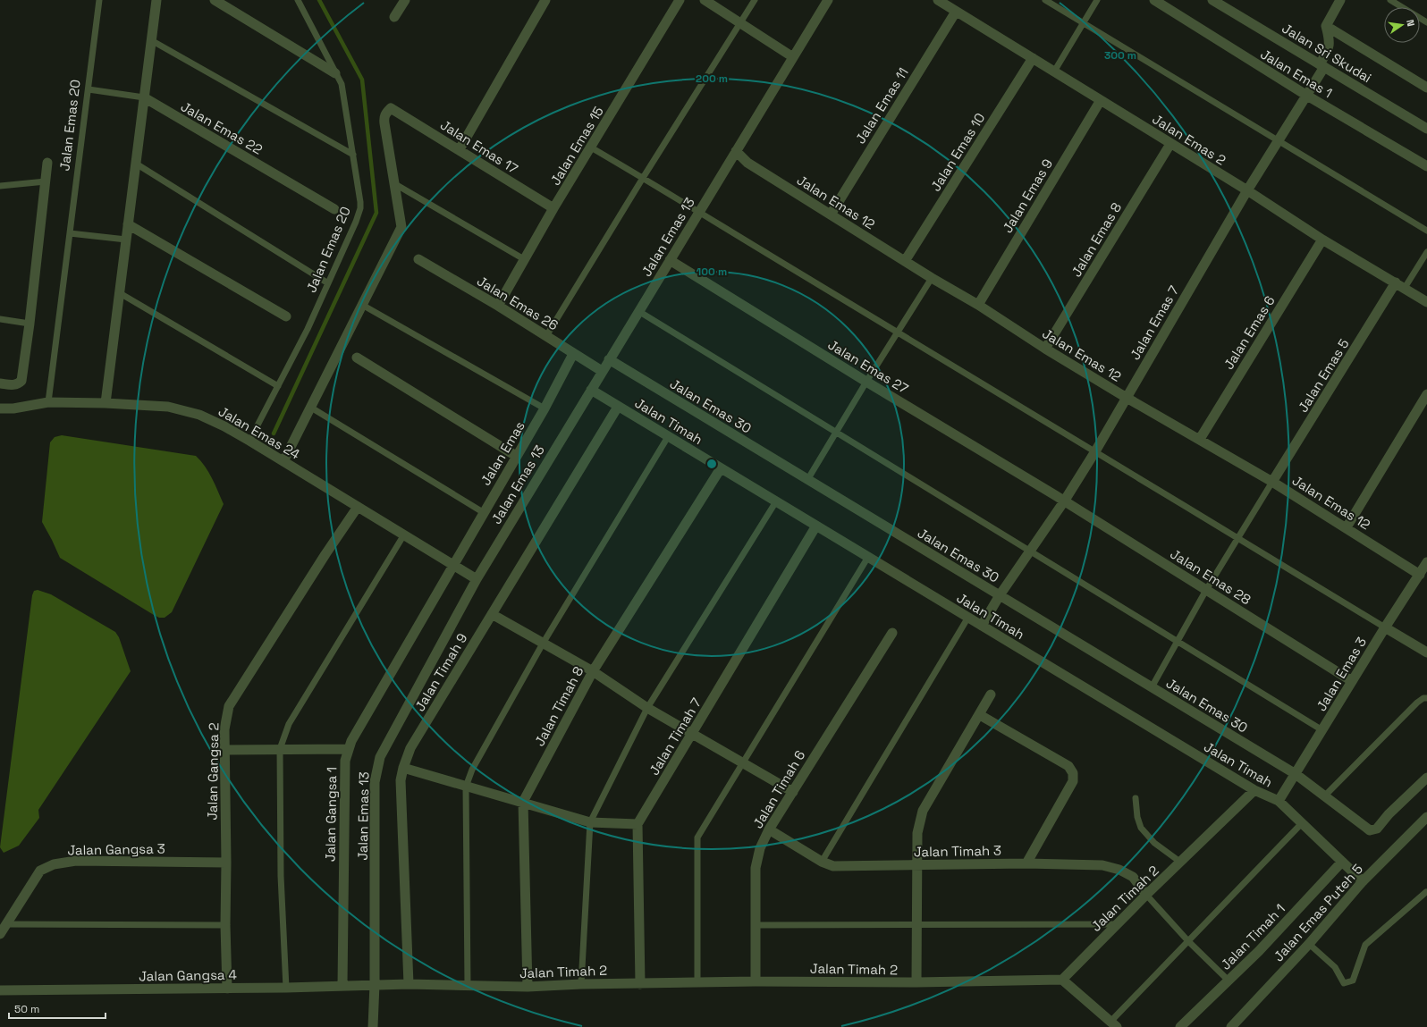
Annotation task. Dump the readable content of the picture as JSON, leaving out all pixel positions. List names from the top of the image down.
{
  "streets": {
    "street": [
      "Jalan Sri Skudai",
      "Jalan Emas 1",
      "Jalan Emas 11",
      "Jalan Emas 22",
      "Jalan Emas 2",
      "Jalan Emas 15",
      "Jalan Emas 17",
      "Jalan Emas 10",
      "Jalan Emas 9",
      "Jalan Emas 12",
      "Jalan Emas 13",
      "Jalan Emas 8",
      "Jalan Emas 26",
      "Jalan Emas 7",
      "Jalan Emas 6",
      "Jalan Emas 27",
      "Jalan Emas 5",
      "Jalan Emas 30",
      "Jalan Timah",
      "Jalan Emas 24",
      "Jalan Emas",
      "Jalan Emas 28",
      "Jalan Timah 9",
      "Jalan Emas 3",
      "Jalan Timah 8",
      "Jalan Timah 7",
      "Jalan Gangsa 2",
      "Jalan Timah 6",
      "Jalan Gangsa 1",
      "Jalan Gangsa 3",
      "Jalan Timah 3",
      "Jalan Timah 2",
      "Jalan Emas Puteh 5",
      "Jalan Timah 1",
      "Jalan Gangsa 4"
    ],
    "lane": ["Jalan Emas 20"]
  },
  "crossings": [
    ["Jalan Sri Skudai", "Jalan Emas 7"],
    ["Jalan Emas 1", "Jalan Emas 7"],
    ["Jalan Emas 11", "Jalan Emas 2"],
    ["Jalan Emas 11", "Jalan Emas 12"],
    ["Jalan Emas 20", "Jalan Emas 22"],
    ["Jalan Emas 20", "Jalan Emas 24"],
    ["Jalan Emas 2", "Jalan Emas 10"],
    ["Jalan Emas 2", "Jalan Emas 9"],
    ["Jalan Emas 2", "Jalan Emas 8"],
    ["Jalan Emas 2", "Jalan Emas 7"],
    ["Jalan Emas 2", "Jalan Emas 6"],
    ["Jalan Emas 2", "Jalan Emas 5"],
    ["Jalan Emas 15", "Jalan Emas 17"],
    ["Jalan Emas 15", "Jalan Emas 26"],
    ["Jalan Emas 10", "Jalan Emas 12"],
    ["Jalan Emas 9", "Jalan Emas 12"],
    ["Jalan Emas 12", "Jalan Emas 13"],
    ["Jalan Emas 12", "Jalan Emas 8"],
    ["Jalan Emas 12", "Jalan Emas 7"],
    ["Jalan Emas 12", "Jalan Emas 6"],
    ["Jalan Emas 12", "Jalan Emas 5"],
    ["Jalan Emas 12", "Jalan Emas 3"],
    ["Jalan Emas 13", "Jalan Emas 26"],
    ["Jalan Emas 13", "Jalan Emas 27"],
    ["Jalan Emas 13", "Jalan Emas 30"],
    ["Jalan Emas 13", "Jalan Timah"],
    ["Jalan Emas 13", "Jalan Emas 24"],
    ["Jalan Emas 13", "Jalan Timah 2"],
    ["Jalan Emas 13", "Jalan Gangsa 4"],
    ["Jalan Emas 26", "Jalan Emas"],
    ["Jalan Emas 7", "Jalan Emas 30"],
    ["Jalan Emas 7", "Jalan Timah"],
    ["Jalan Emas 7", "Jalan Emas 28"],
    ["Jalan Emas 27", "Jalan Emas 28"],
    ["Jalan Emas 30", "Jalan Emas 3"],
    ["Jalan Timah", "Jalan Timah 9"],
    ["Jalan Timah", "Jalan Emas 3"],
    ["Jalan Timah", "Jalan Timah 8"],
    ["Jalan Timah", "Jalan Timah 7"],
    ["Jalan Timah", "Jalan Timah 2"],
    ["Jalan Timah", "Jalan Emas Puteh 5"],
    ["Jalan Timah", "Jalan Timah 1"],
    ["Jalan Emas 24", "Jalan Emas"],
    ["Jalan Emas 24", "Jalan Gangsa 2"],
    ["Jalan Emas 24", "Jalan Gangsa 1"],
    ["Jalan Emas", "Jalan Gangsa 1"],
    ["Jalan Emas 28", "Jalan Emas 3"],
    ["Jalan Timah 9", "Jalan Timah 2"],
    ["Jalan Timah 8", "Jalan Timah 2"],
    ["Jalan Gangsa 2", "Jalan Gangsa 3"],
    ["Jalan Gangsa 2", "Jalan Gangsa 4"],
    ["Jalan Timah 6", "Jalan Timah 3"],
    ["Jalan Timah 6", "Jalan Timah 2"],
    ["Jalan Gangsa 1", "Jalan Gangsa 4"],
    ["Jalan Timah 3", "Jalan Timah 2"],
    ["Jalan Timah 2", "Jalan Gangsa 4"]
  ],
  "scale_bar": "50 m",
  "north": "right",
  "rings": ["300 m", "200 m", "100 m"]
}
